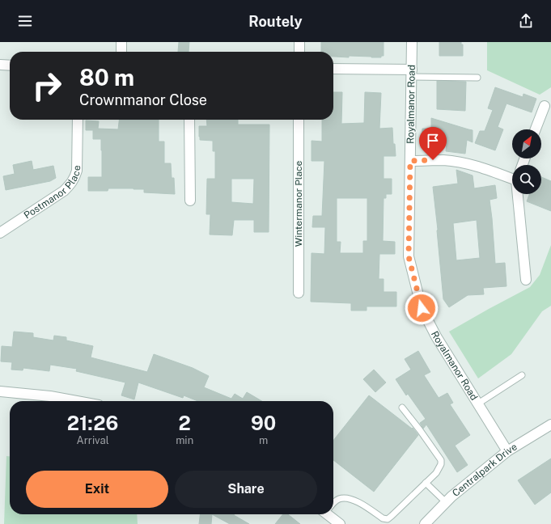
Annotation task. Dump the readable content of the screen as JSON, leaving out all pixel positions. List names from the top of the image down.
{
  "streets": {
    "street": [
      "Royalmanor Road",
      "Postmanor Place",
      "Wintermanor Place",
      "Centralpark Drive"
    ]
  },
  "crossings": [
    ["Royalmanor Road", "Centralpark Drive"]
  ],
  "north": "top right",
  "page": {
    "header": "Routely",
    "turn": ["80 m", "Crownmanor Close"],
    "eta": [
      "21:26",
      "Arrival",
      "2",
      "min",
      "90",
      "m"
    ],
    "buttons": ["Exit", "Share"]
  }
}
